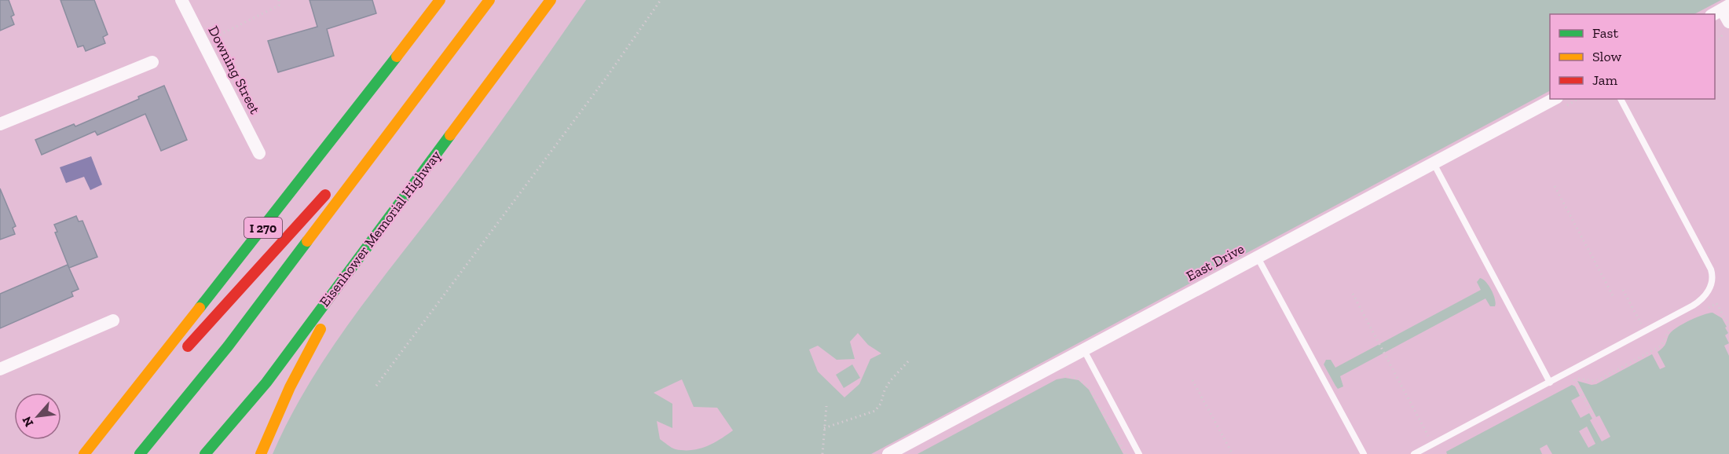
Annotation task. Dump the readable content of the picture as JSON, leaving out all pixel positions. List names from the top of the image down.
{
  "streets": {
    "highway": ["I 270", "Eisenhower Memorial Highway"],
    "street": ["Downing Street", "East Drive"]
  },
  "legend": ["Fast", "Slow", "Jam"],
  "north": "bottom left"
}
